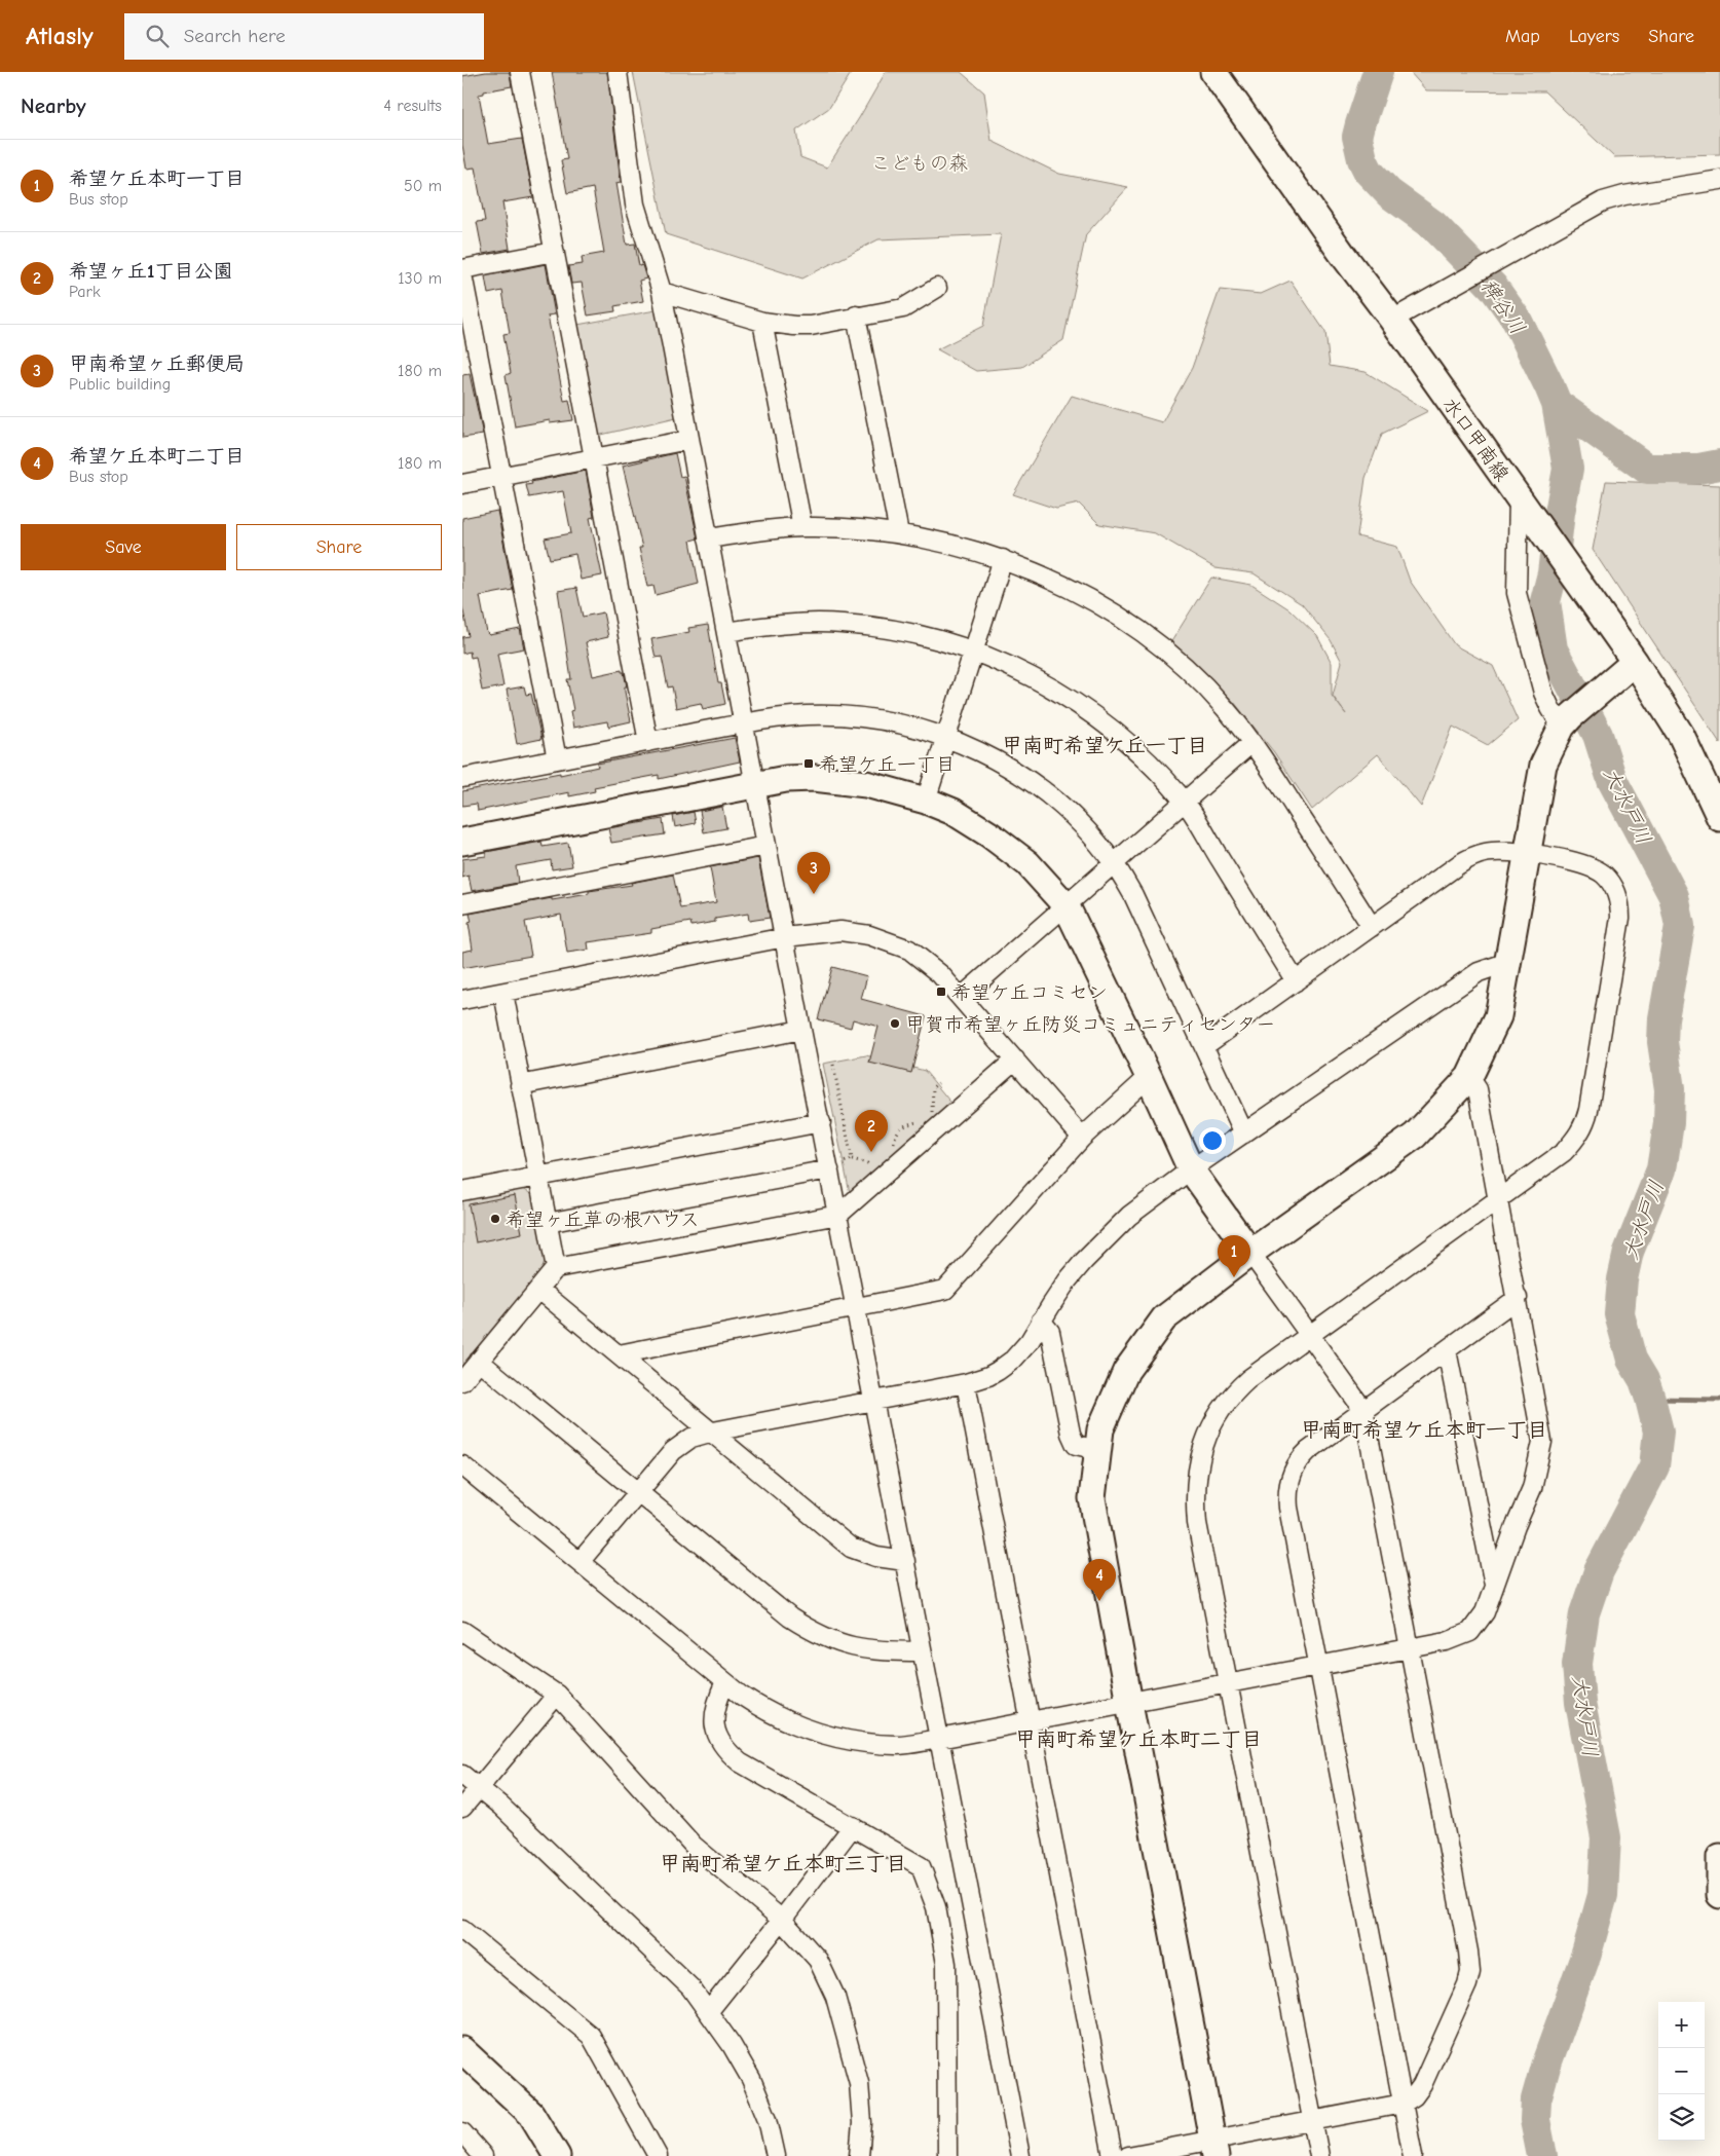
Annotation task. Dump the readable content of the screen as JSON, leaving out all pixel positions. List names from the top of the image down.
{
  "streets": {
    "street": ["水口甲南線"]
  },
  "districts": [
    "甲南町希望ケ丘一丁目",
    "甲南町希望ケ丘本町一丁目",
    "甲南町希望ケ丘本町二丁目",
    "甲南町希望ケ丘本町三丁目"
  ],
  "water": ["稗谷川", "大水戸川"],
  "parks": ["こどもの森"],
  "places": {
    "transit": ["希望ケ丘一丁目", "希望ケ丘コミセン"],
    "other": ["甲賀市希望ヶ丘防災コミュニティセンター", "希望ヶ丘草の根ハウス"]
  },
  "page": {
    "header": "Atlasly",
    "search": "Search here",
    "nav": ["Map", "Layers", "Share"],
    "heading": ["Nearby", "4 results"],
    "list": [
      {
        "mark": "1",
        "name": "希望ケ丘本町一丁目",
        "note": "Bus stop",
        "value": "50 m"
      },
      {
        "mark": "2",
        "name": "希望ヶ丘1丁目公園",
        "note": "Park",
        "value": "130 m"
      },
      {
        "mark": "3",
        "name": "甲南希望ヶ丘郵便局",
        "note": "Public building",
        "value": "180 m"
      },
      {
        "mark": "4",
        "name": "希望ケ丘本町二丁目",
        "note": "Bus stop",
        "value": "180 m"
      }
    ],
    "buttons": ["Save", "Share"],
    "pins": [
      "3",
      "2",
      "1",
      "4"
    ],
    "map_buttons": ["+", "−"]
  }
}
